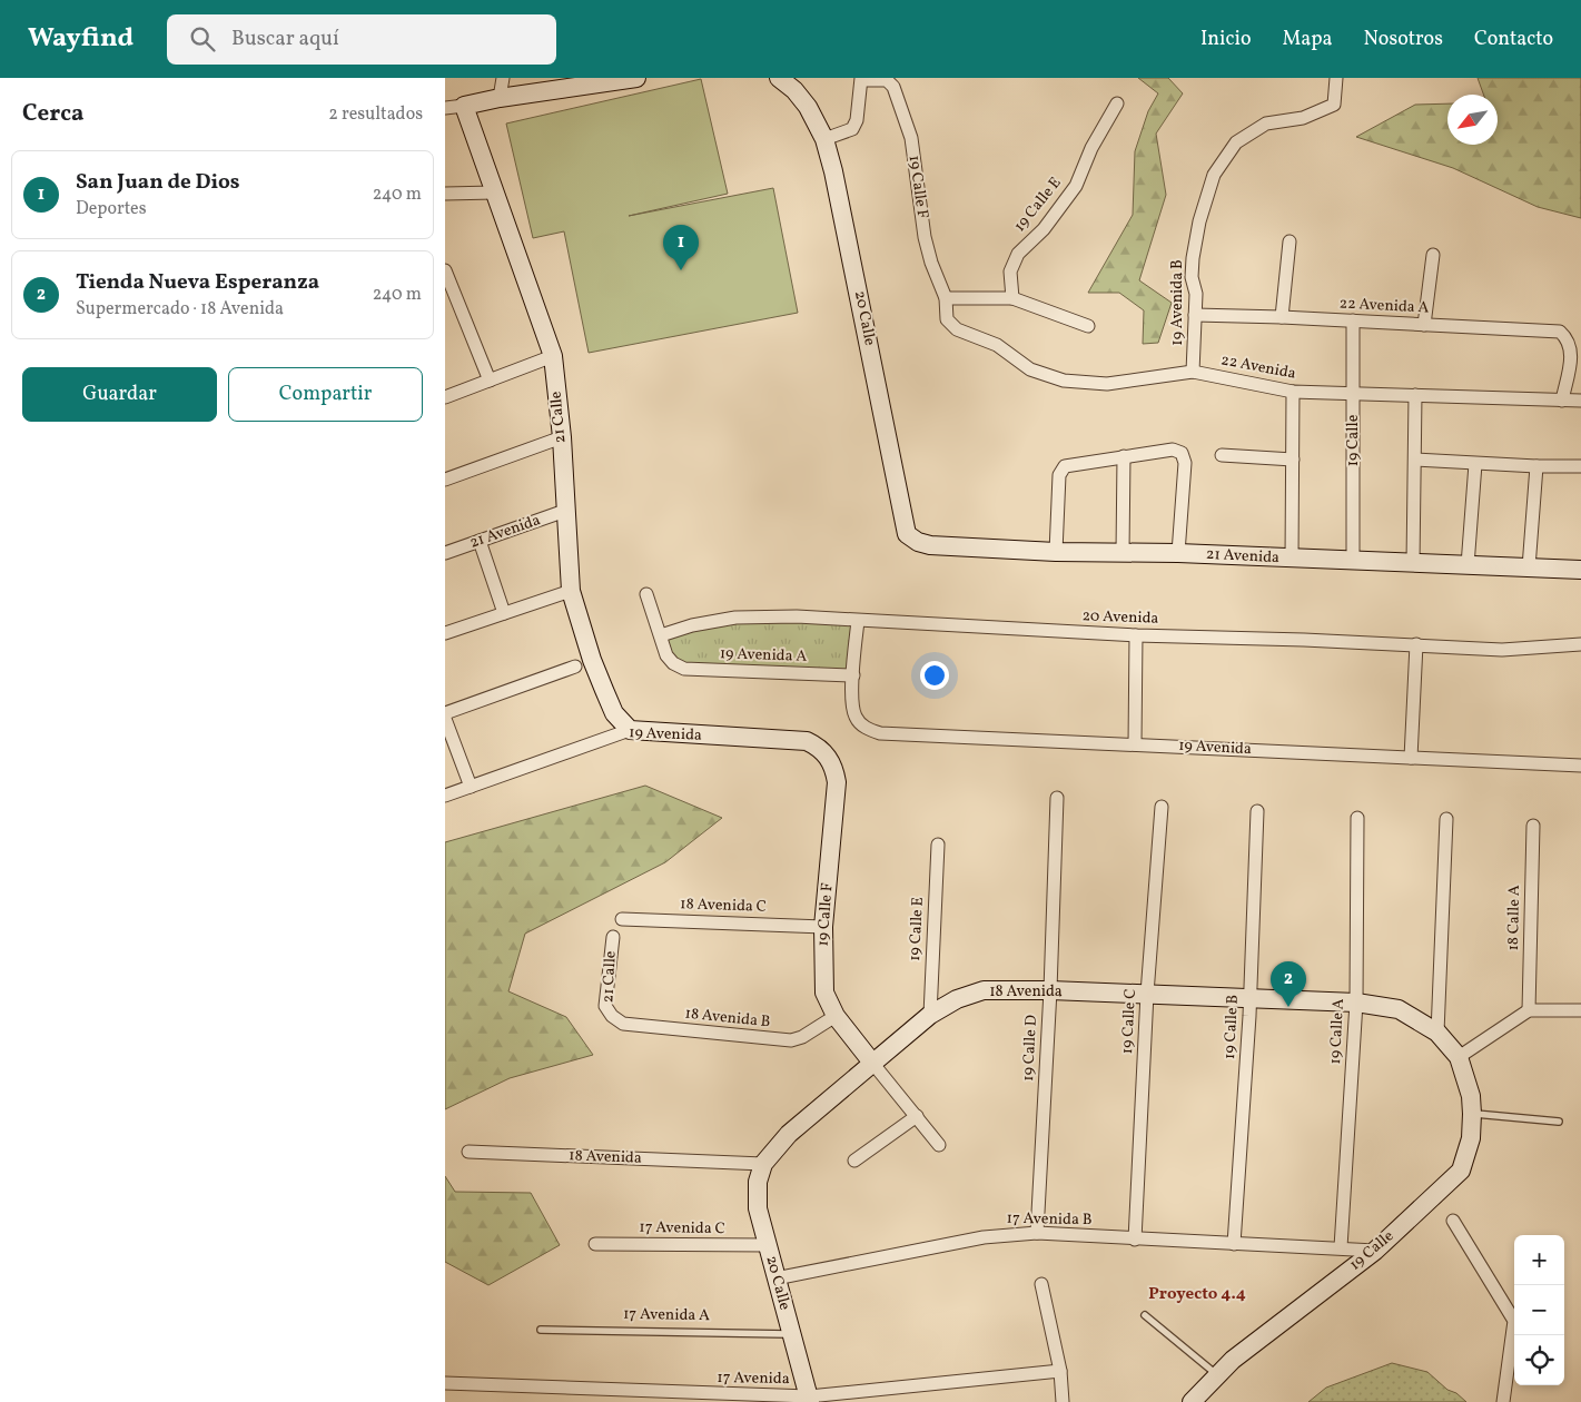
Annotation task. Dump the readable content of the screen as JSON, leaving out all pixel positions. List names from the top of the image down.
{
  "streets": {
    "street": [
      "19 Calle F",
      "19 Calle E",
      "19 Avenida B",
      "22 Avenida A",
      "20 Calle",
      "22 Avenida",
      "21 Calle",
      "19 Calle",
      "21 Avenida",
      "20 Avenida",
      "19 Avenida A",
      "19 Avenida",
      "18 Avenida C",
      "18 Calle A",
      "18 Avenida",
      "18 Avenida B",
      "19 Calle C",
      "19 Calle B",
      "19 Calle A",
      "19 Calle D",
      "17 Avenida B",
      "17 Avenida C",
      "17 Avenida"
    ],
    "lane": ["17 Avenida A"]
  },
  "crossings": [
    ["19 Calle F", "22 Avenida"],
    ["19 Calle F", "19 Avenida"],
    ["19 Calle F", "18 Avenida C"],
    ["19 Calle F", "18 Avenida"],
    ["19 Calle F", "18 Avenida B"],
    ["19 Calle E", "18 Avenida"],
    ["19 Avenida B", "22 Avenida A"],
    ["19 Avenida B", "22 Avenida"],
    ["22 Avenida A", "22 Avenida"],
    ["22 Avenida A", "19 Calle"],
    ["20 Calle", "21 Avenida"],
    ["20 Calle", "18 Avenida"],
    ["20 Calle", "17 Avenida B"],
    ["20 Calle", "17 Avenida C"],
    ["20 Calle", "17 Avenida A"],
    ["20 Calle", "17 Avenida"],
    ["22 Avenida", "19 Calle"],
    ["21 Calle", "21 Avenida"],
    ["21 Calle", "19 Avenida"],
    ["21 Calle", "18 Avenida B"],
    ["19 Calle", "21 Avenida"],
    ["19 Calle", "18 Avenida"],
    ["20 Avenida", "19 Avenida A"],
    ["19 Avenida A", "19 Avenida"],
    ["18 Avenida", "19 Calle C"],
    ["18 Avenida", "19 Calle B"],
    ["18 Avenida", "19 Calle A"],
    ["18 Avenida", "19 Calle D"],
    ["19 Calle C", "17 Avenida B"],
    ["19 Calle B", "17 Avenida B"],
    ["19 Calle A", "17 Avenida B"],
    ["19 Calle D", "17 Avenida B"]
  ],
  "districts": ["Proyecto 4.4"],
  "north": "bottom left",
  "page": {
    "header": "Wayfind",
    "search": "Buscar aquí",
    "nav": [
      "Inicio",
      "Mapa",
      "Nosotros",
      "Contacto"
    ],
    "heading": ["Cerca", "2 resultados"],
    "list": [
      {
        "mark": "1",
        "name": "San Juan de Dios",
        "note": "Deportes",
        "value": "240 m"
      },
      {
        "mark": "2",
        "name": "Tienda Nueva Esperanza",
        "note": "Supermercado · 18 Avenida",
        "value": "240 m"
      }
    ],
    "pins": ["1", "2"],
    "buttons": ["Guardar", "Compartir"],
    "map_buttons": ["+", "−"]
  }
}
